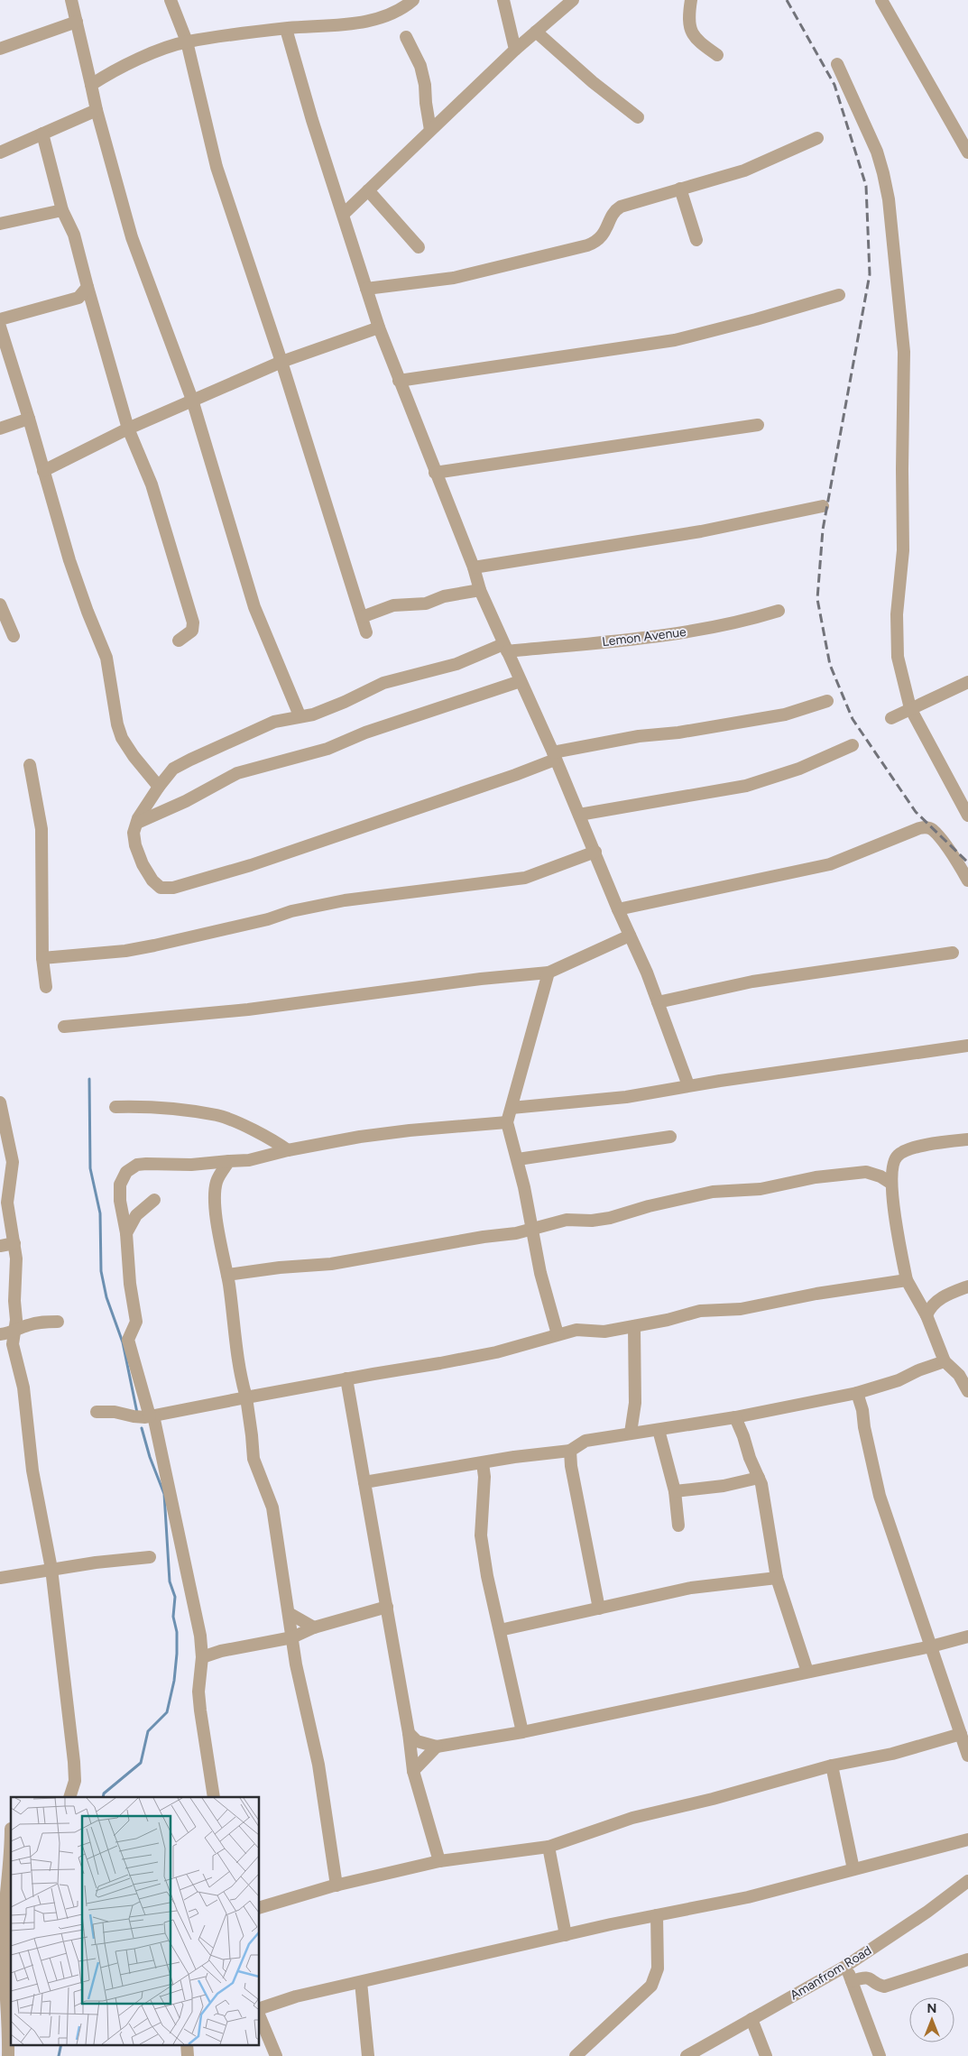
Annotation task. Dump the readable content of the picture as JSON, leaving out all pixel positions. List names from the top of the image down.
{
  "streets": {
    "street": ["Lemon Avenue", "Amanfrom Road"]
  },
  "north": "top"
}
